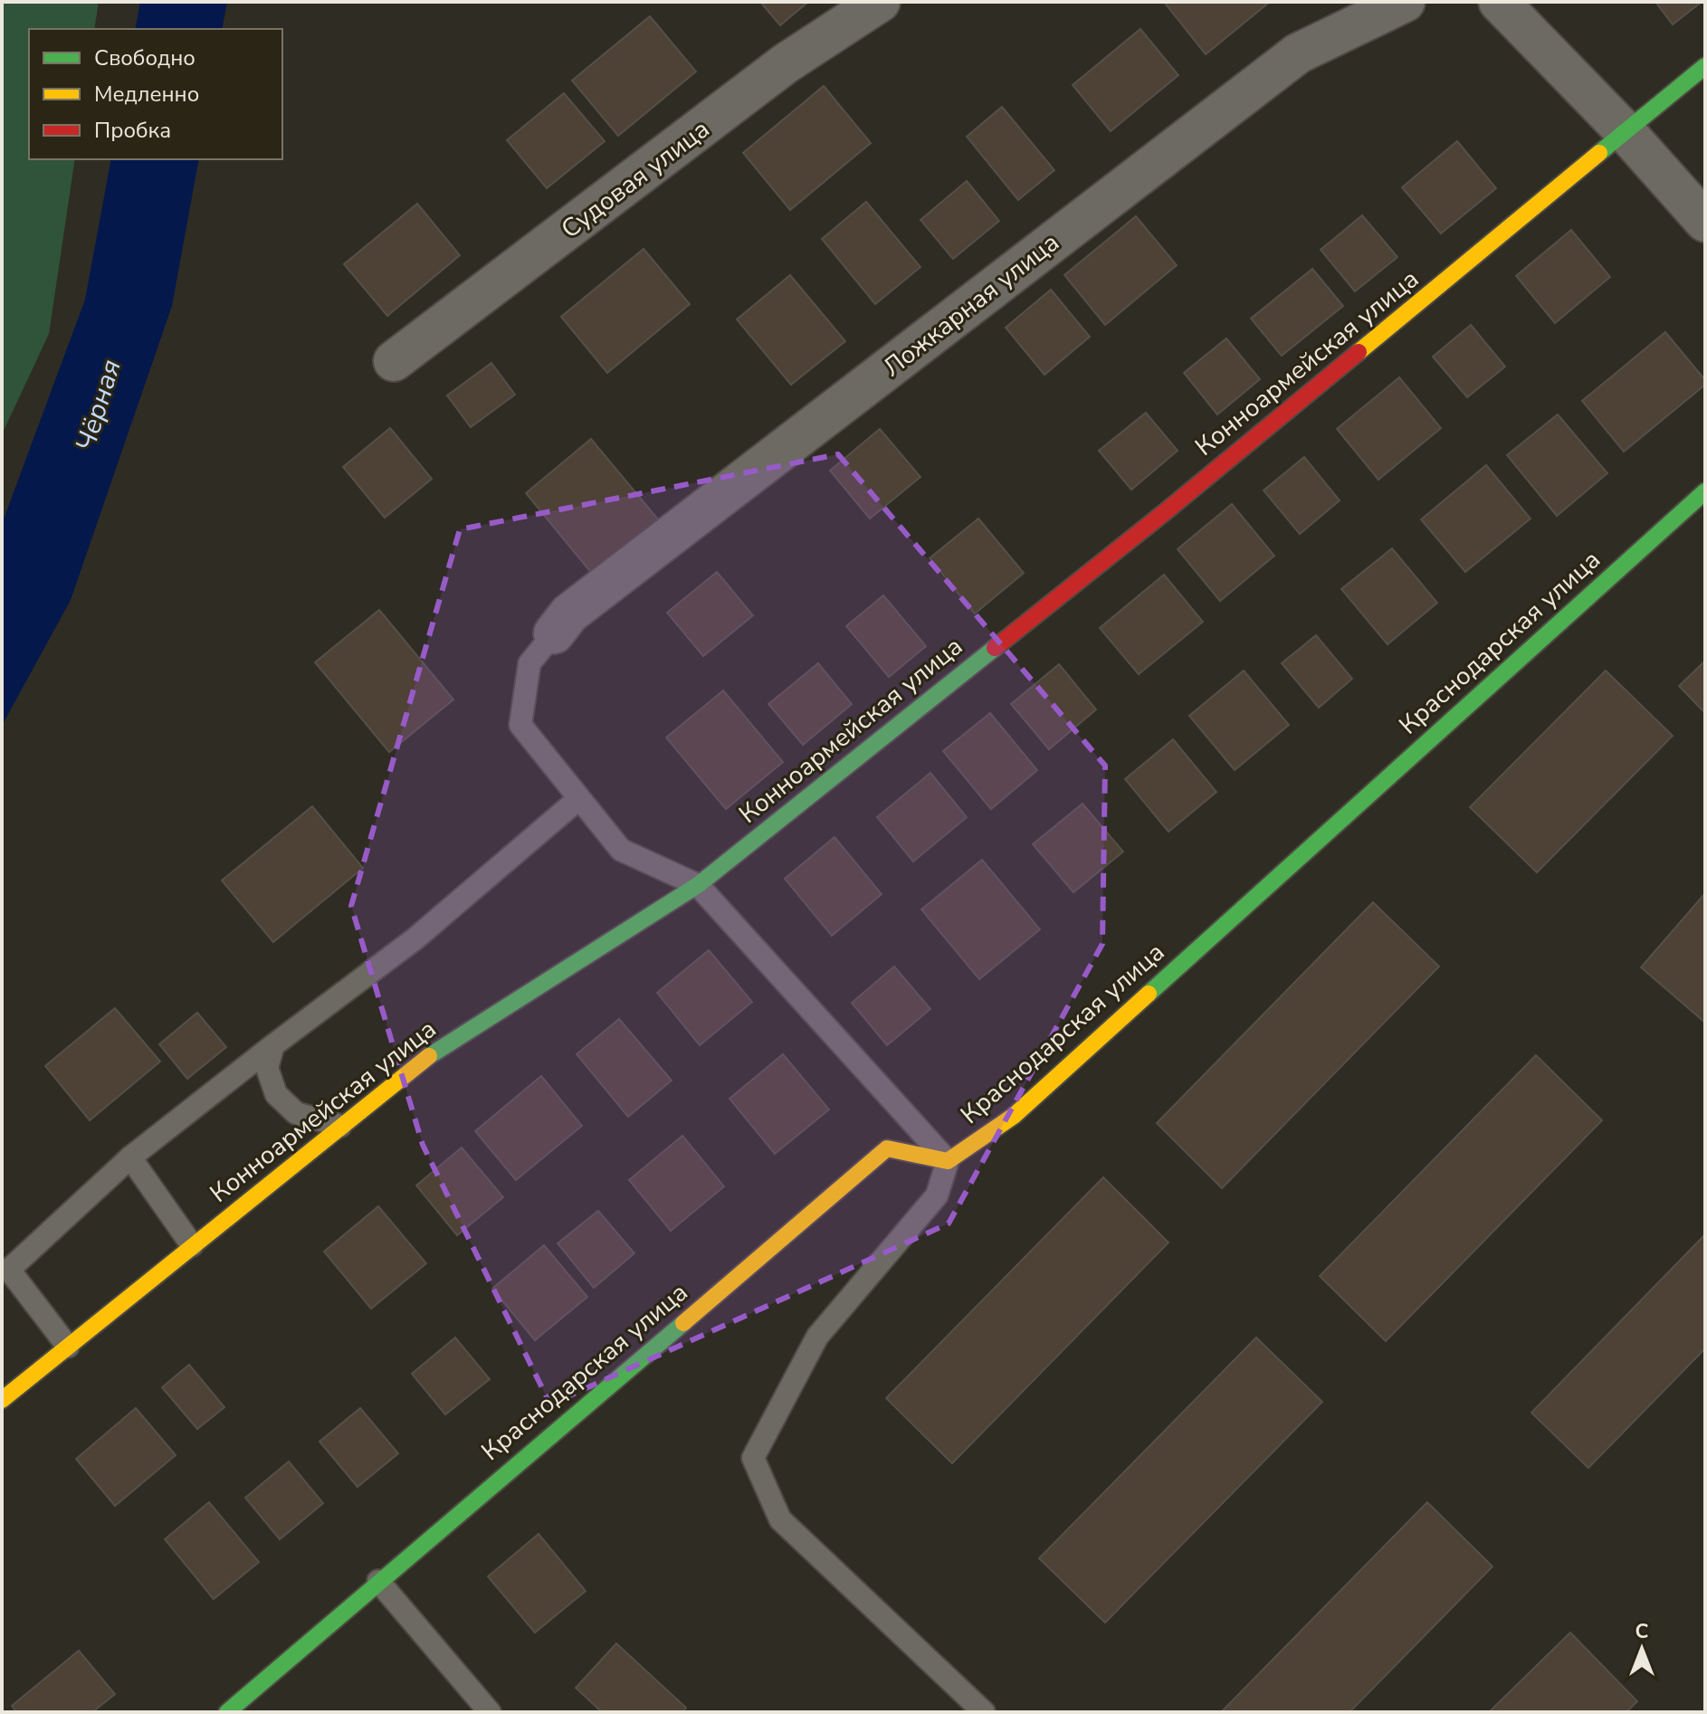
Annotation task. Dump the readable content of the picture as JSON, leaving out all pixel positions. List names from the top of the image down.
{
  "streets": {
    "street": [
      "Судовая улица",
      "Ложкарная улица",
      "Конноармейская улица",
      "Краснодарская улица"
    ]
  },
  "water": ["Чёрная"],
  "legend": ["Свободно", "Медленно", "Пробка"],
  "north": "top"
}
